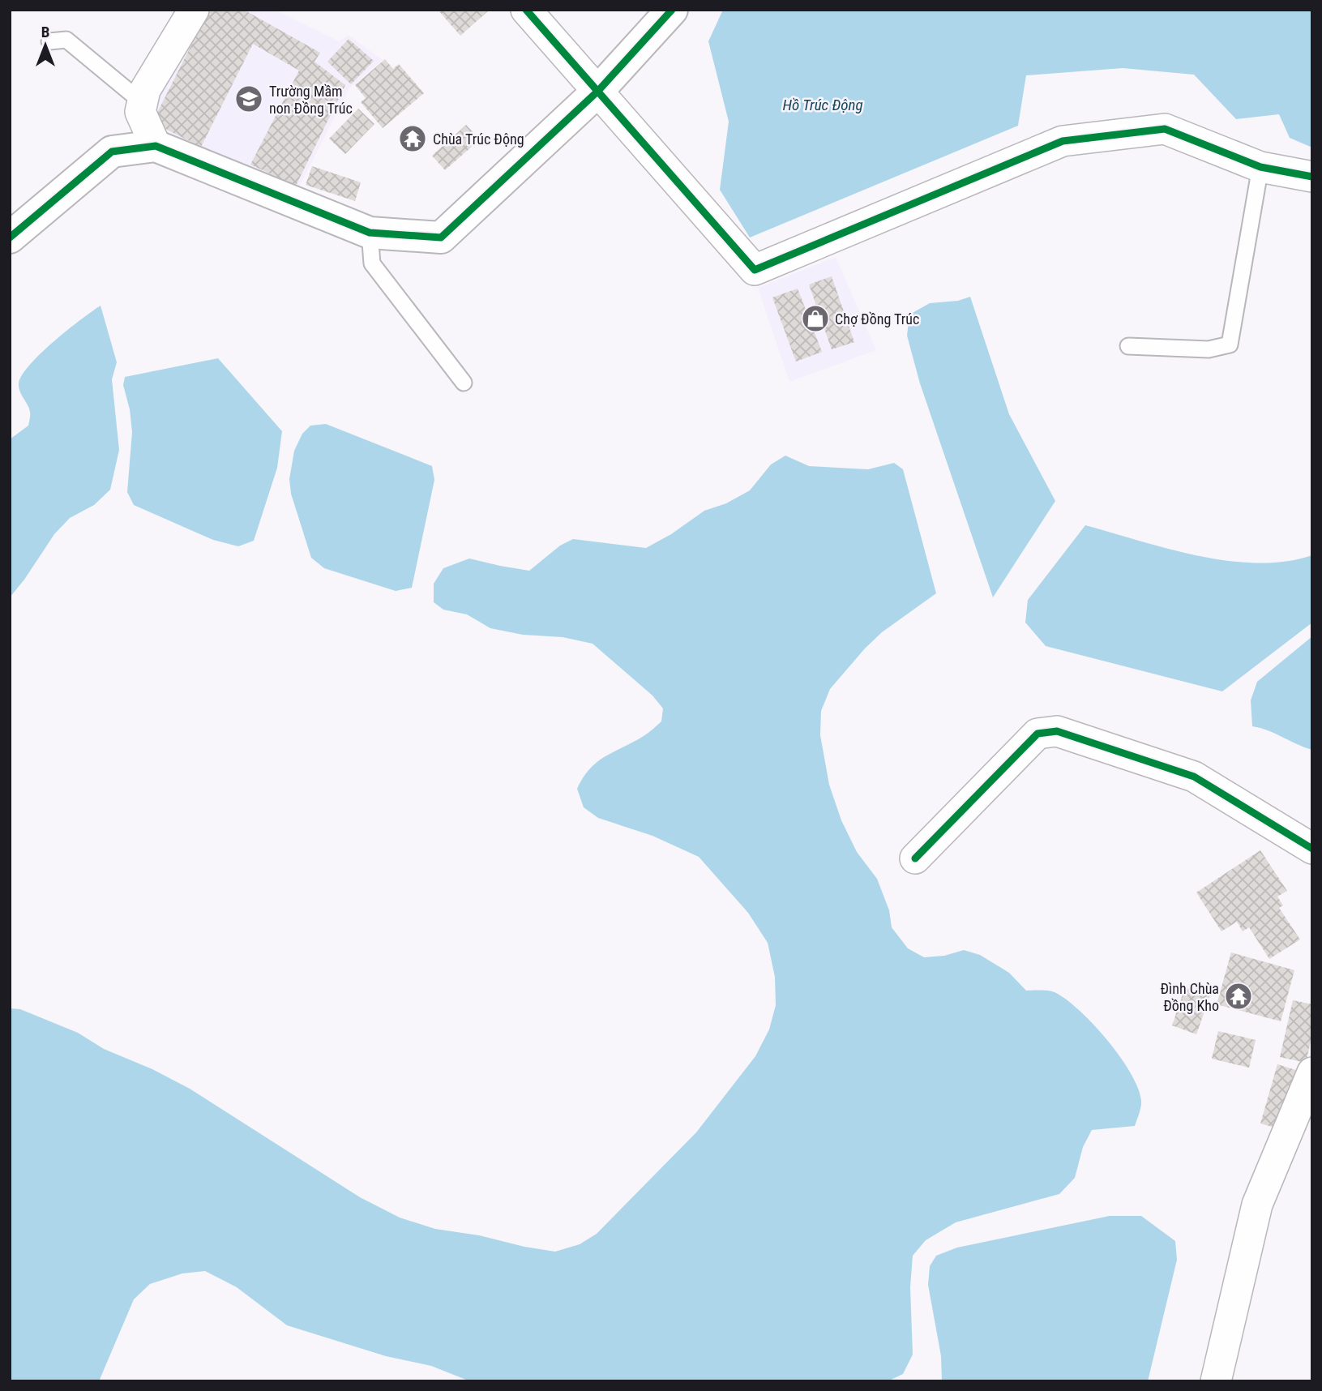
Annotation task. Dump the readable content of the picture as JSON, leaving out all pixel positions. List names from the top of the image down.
{
  "water": ["Hồ Trúc Động"],
  "places": {
    "school or university": ["Trường Mầm non Đồng Trúc"],
    "temple": ["Chùa Trúc Động", "Đình Chùa Đồng Kho"],
    "shop": ["Chợ Đồng Trúc"]
  },
  "north": "top"
}
